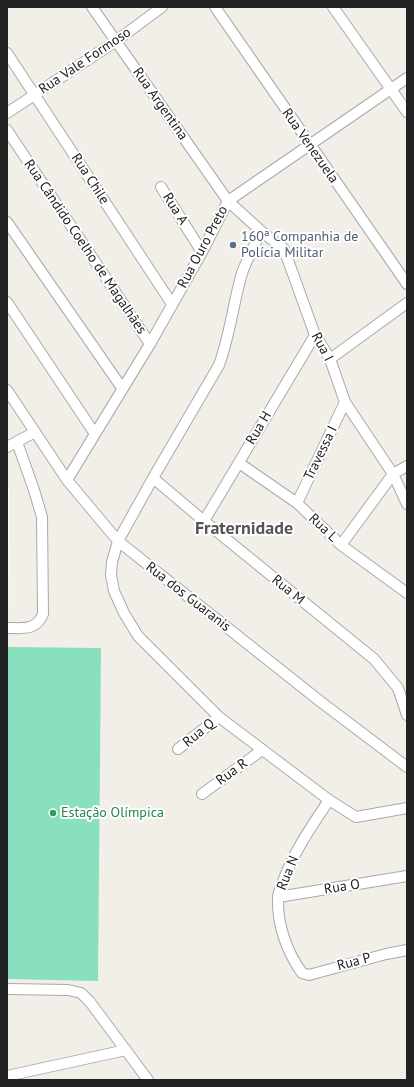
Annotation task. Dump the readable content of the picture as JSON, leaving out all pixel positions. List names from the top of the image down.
{
  "streets": {
    "street": [
      "Rua Vale Formoso",
      "Rua Argentina",
      "Rua Venezuela",
      "Rua Chile",
      "Rua A",
      "Rua Cândido Coelho de Magalhães",
      "Rua Ouro Preto",
      "Rua I",
      "Rua H",
      "Travessa I",
      "Rua L",
      "Rua M",
      "Rua dos Guaranis",
      "Rua Q",
      "Rua R",
      "Rua N",
      "Rua O",
      "Rua P"
    ]
  },
  "crossings": [
    ["Rua Vale Formoso", "Rua Argentina"],
    ["Rua Vale Formoso", "Rua Chile"],
    ["Rua Argentina", "Rua Ouro Preto"],
    ["Rua Argentina", "Rua I"],
    ["Rua Venezuela", "Rua Ouro Preto"],
    ["Rua Chile", "Rua Ouro Preto"],
    ["Rua A", "Rua Ouro Preto"],
    ["Rua Cândido Coelho de Magalhães", "Rua Ouro Preto"],
    ["Rua Ouro Preto", "Rua I"],
    ["Rua Ouro Preto", "Rua dos Guaranis"],
    ["Rua I", "Rua H"],
    ["Rua I", "Travessa I"],
    ["Rua H", "Rua L"],
    ["Rua H", "Rua M"],
    ["Travessa I", "Rua L"],
    ["Rua N", "Rua O"],
    ["Rua N", "Rua P"]
  ],
  "districts": ["Fraternidade"],
  "places": ["160ª Companhia de Polícia Militar", "Estação Olímpica"]
}
